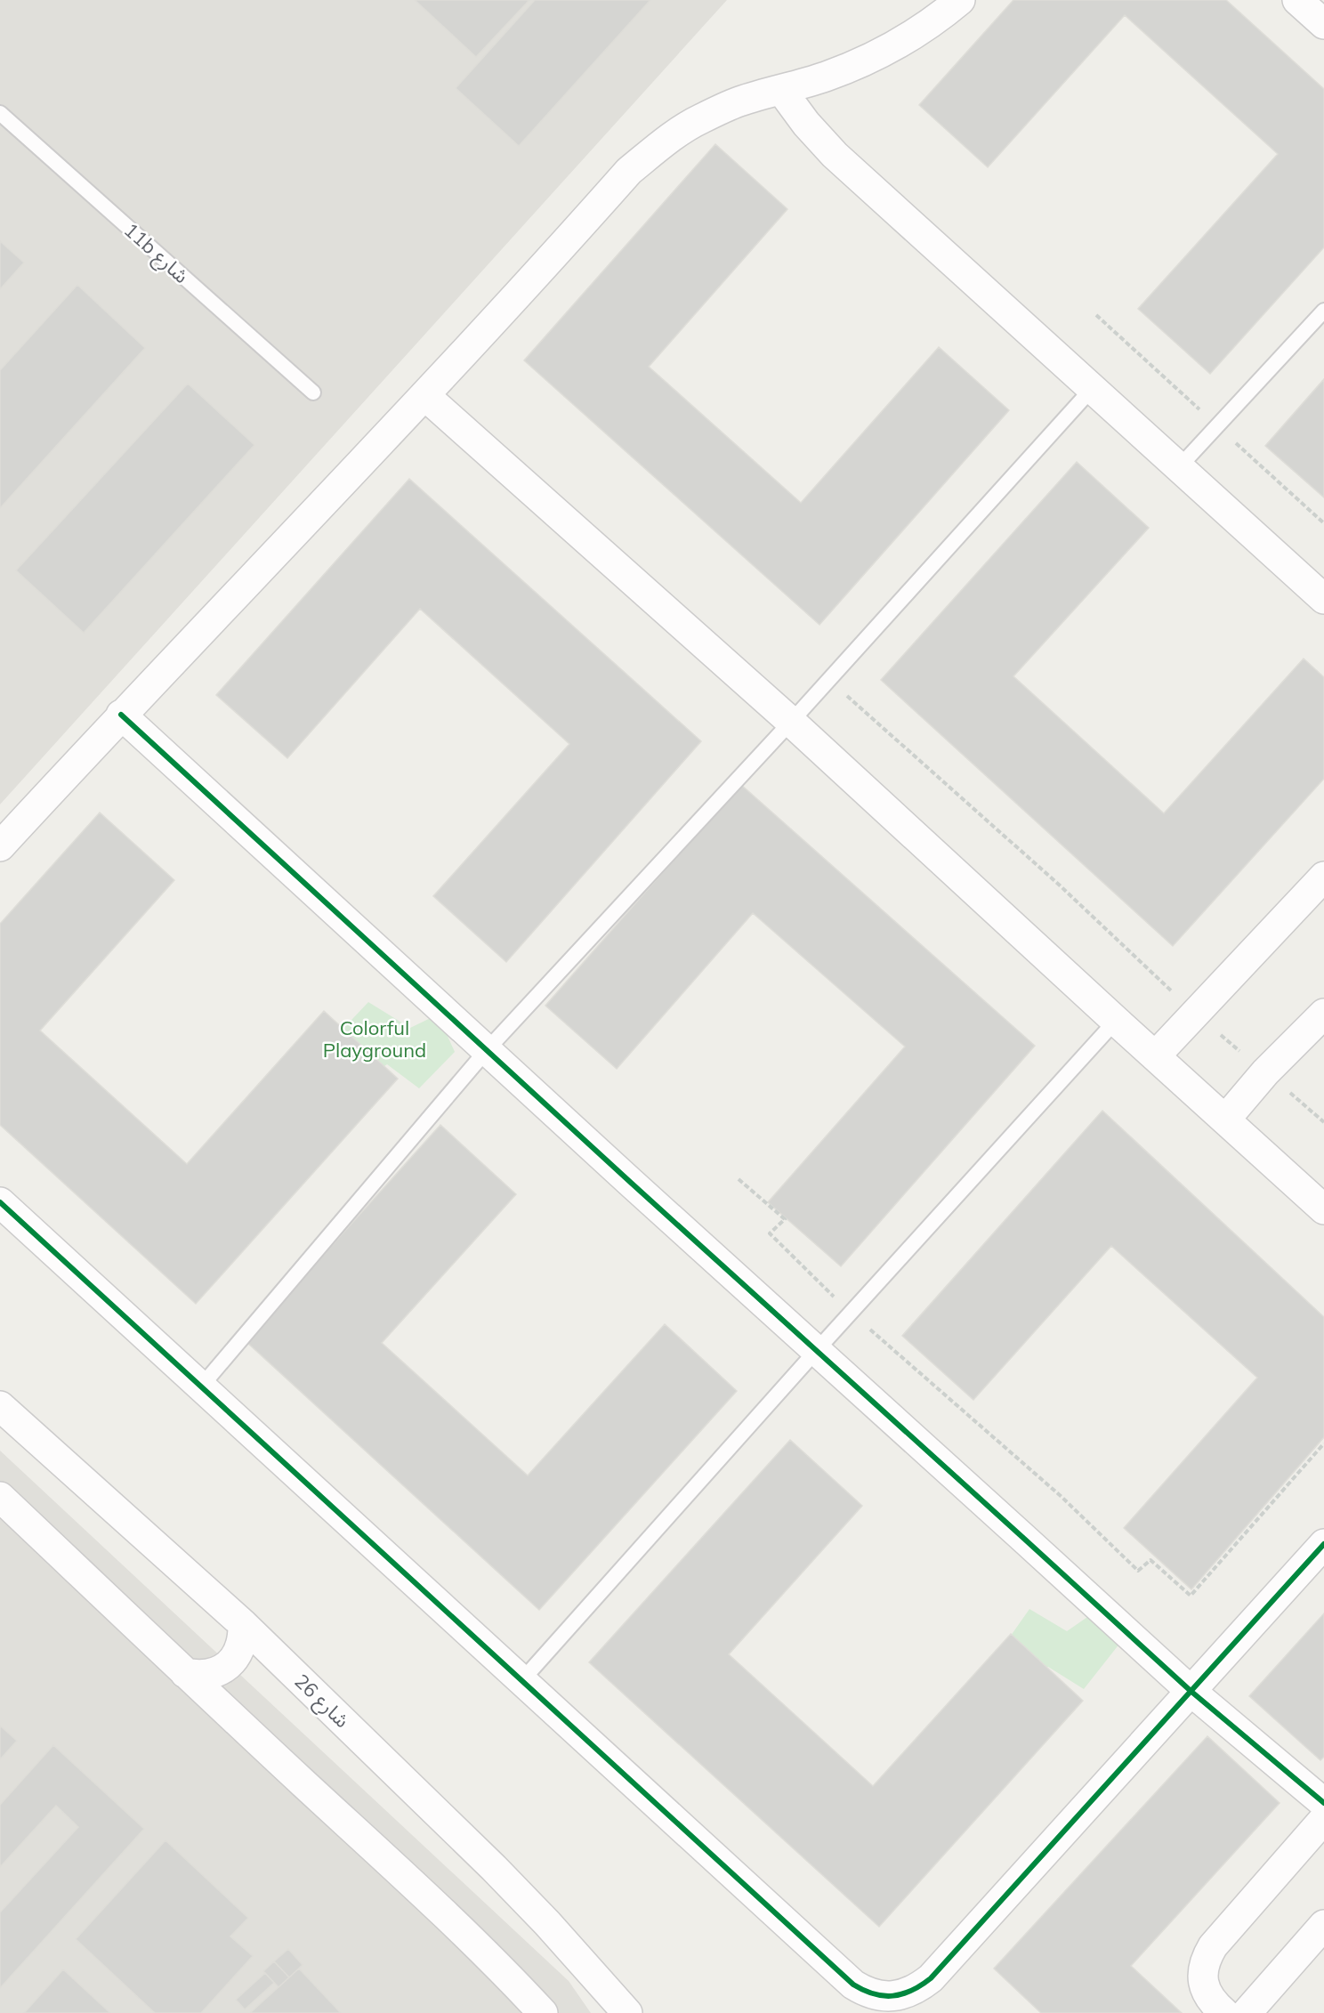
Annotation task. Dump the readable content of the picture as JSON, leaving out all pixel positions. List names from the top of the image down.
{
  "streets": {
    "street": ["شارع 26"],
    "lane": ["11b شارع"]
  },
  "parks": ["Colorful Playground"]
}
